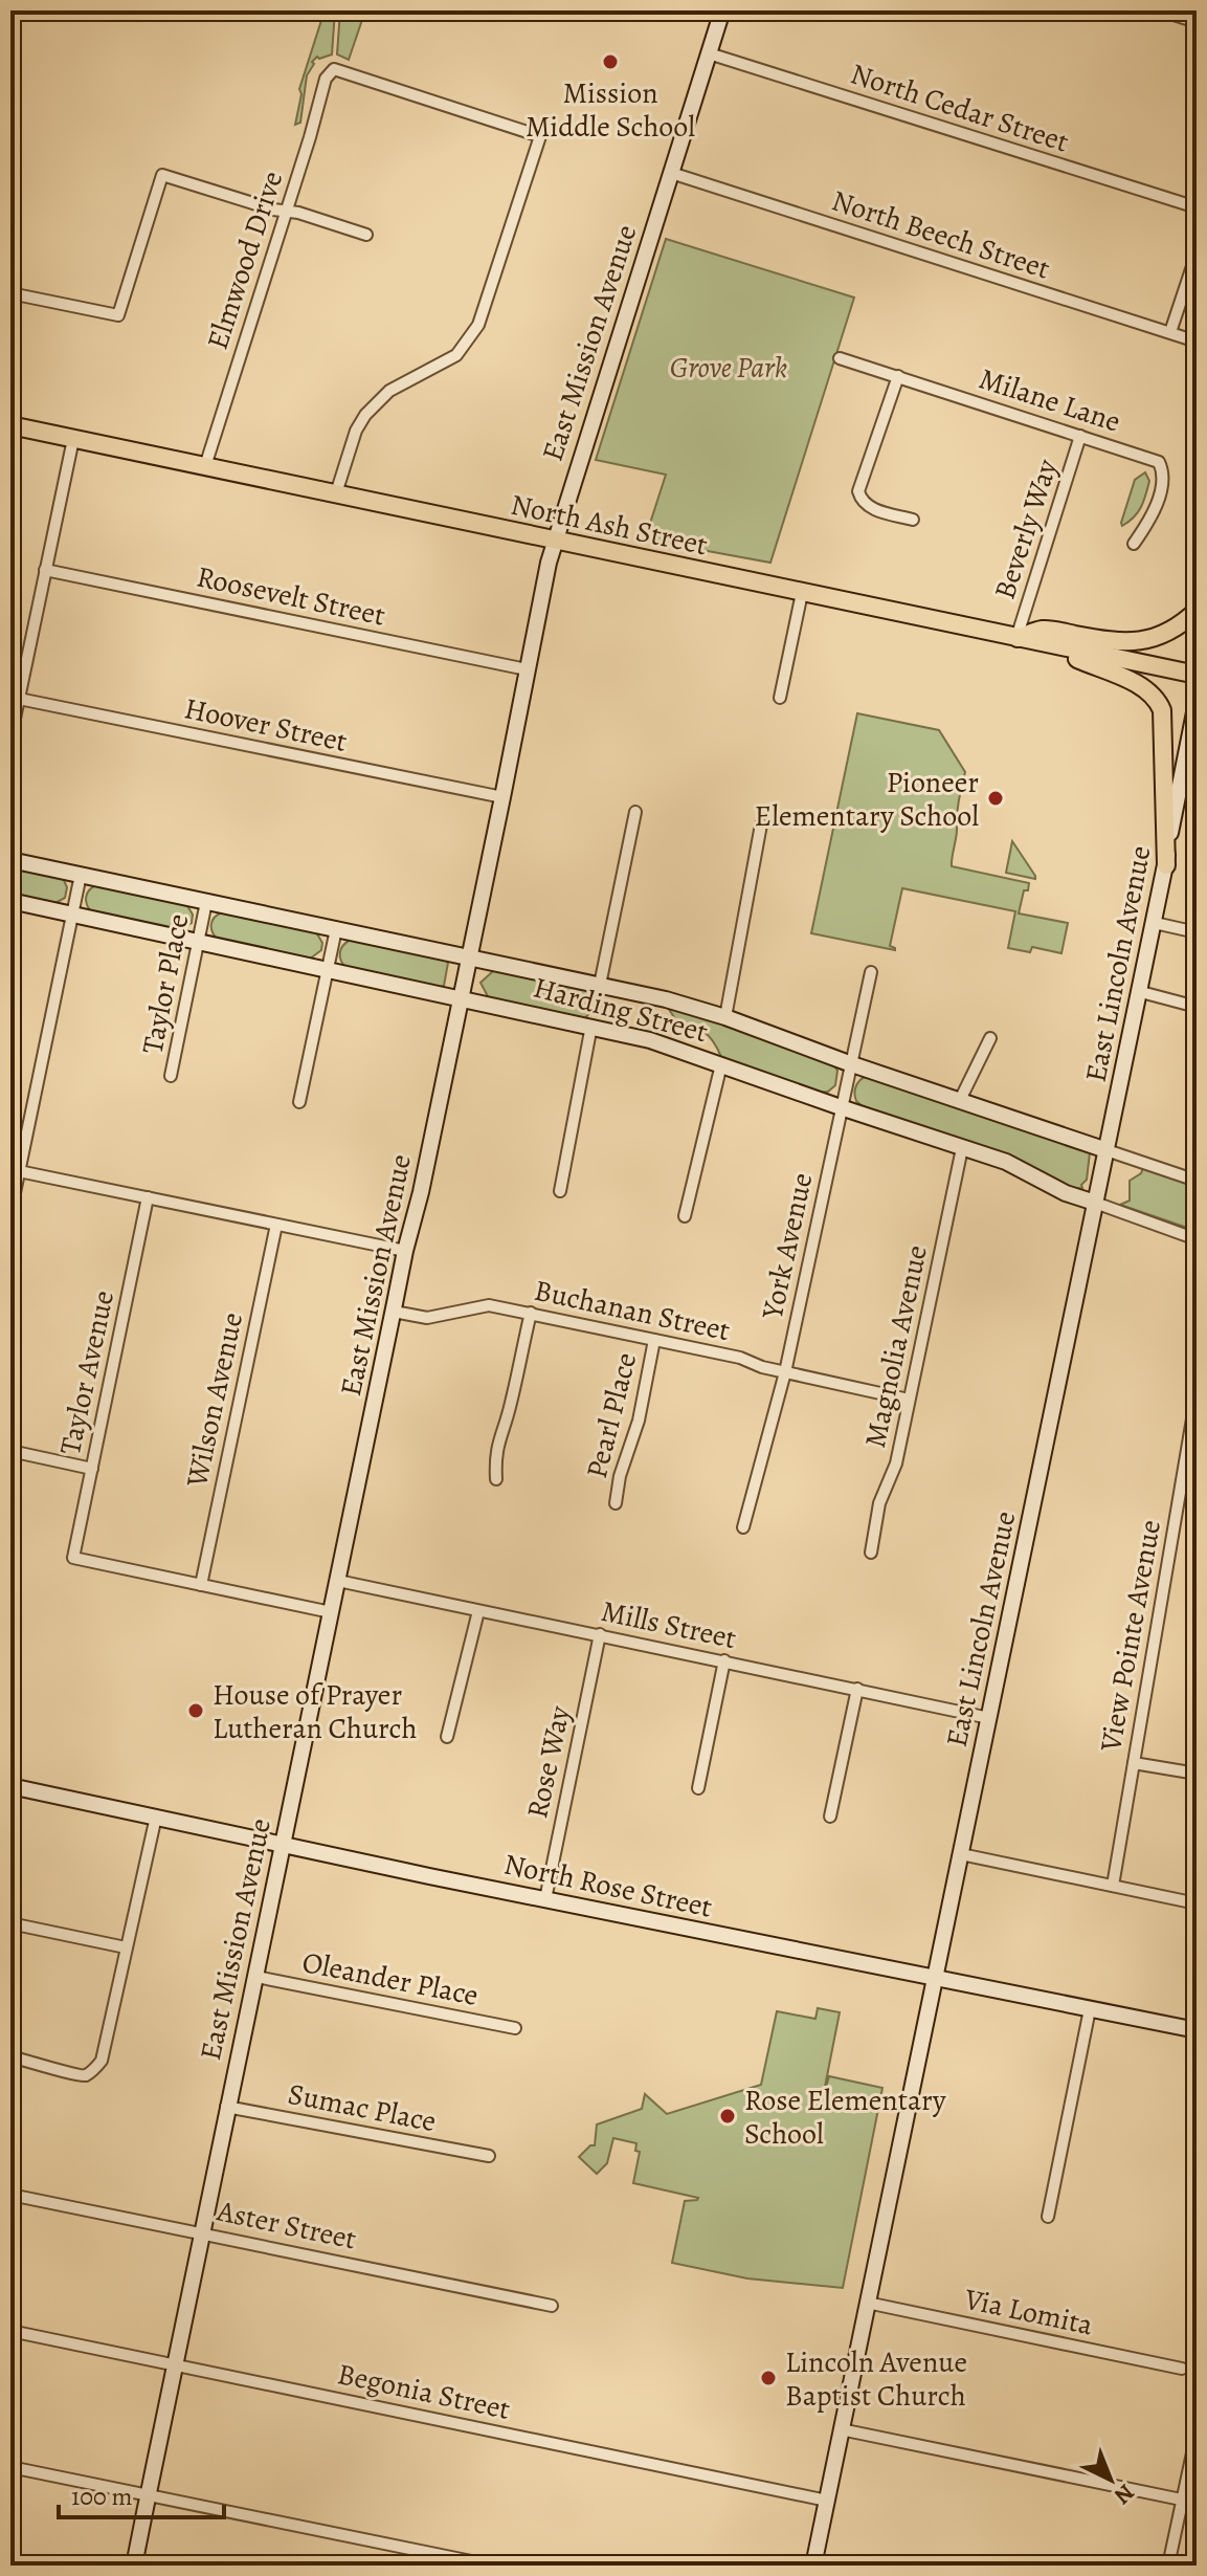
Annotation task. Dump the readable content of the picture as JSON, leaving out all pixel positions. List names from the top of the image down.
{
  "streets": {
    "main road": [
      "East Mission Avenue",
      "North Ash Street",
      "East Lincoln Avenue",
      "Harding Street",
      "North Rose Street"
    ],
    "street": [
      "North Cedar Street",
      "North Beech Street",
      "Elmwood Drive",
      "Milane Lane",
      "Beverly Way",
      "Roosevelt Street",
      "Hoover Street",
      "Taylor Place",
      "York Avenue",
      "Buchanan Street",
      "Magnolia Avenue",
      "Taylor Avenue",
      "Wilson Avenue",
      "Pearl Place",
      "Mills Street",
      "View Pointe Avenue",
      "Rose Way",
      "Oleander Place",
      "Sumac Place",
      "Aster Street",
      "Via Lomita",
      "Begonia Street"
    ]
  },
  "crossings": [
    ["North Cedar Street", "East Mission Avenue"],
    ["North Beech Street", "East Mission Avenue"],
    ["Elmwood Drive", "North Ash Street"],
    ["East Mission Avenue", "North Ash Street"],
    ["East Mission Avenue", "Roosevelt Street"],
    ["East Mission Avenue", "Hoover Street"],
    ["East Mission Avenue", "Harding Street"],
    ["East Mission Avenue", "Buchanan Street"],
    ["East Mission Avenue", "Mills Street"],
    ["East Mission Avenue", "North Rose Street"],
    ["East Mission Avenue", "Oleander Place"],
    ["East Mission Avenue", "Sumac Place"],
    ["East Mission Avenue", "Aster Street"],
    ["East Mission Avenue", "Begonia Street"],
    ["Milane Lane", "Beverly Way"],
    ["North Ash Street", "Beverly Way"],
    ["East Lincoln Avenue", "Harding Street"],
    ["East Lincoln Avenue", "Mills Street"],
    ["East Lincoln Avenue", "North Rose Street"],
    ["East Lincoln Avenue", "Via Lomita"],
    ["East Lincoln Avenue", "Begonia Street"],
    ["Taylor Place", "Harding Street"],
    ["Harding Street", "York Avenue"],
    ["Harding Street", "Magnolia Avenue"],
    ["York Avenue", "Buchanan Street"],
    ["Buchanan Street", "Magnolia Avenue"],
    ["Buchanan Street", "Pearl Place"],
    ["Taylor Avenue", "Wilson Avenue"],
    ["Mills Street", "Rose Way"],
    ["Rose Way", "North Rose Street"]
  ],
  "parks": ["Grove Park"],
  "places": [
    "Mission Middle School",
    "Pioneer Elementary School",
    "House of Prayer Lutheran Church",
    "Rose Elementary School",
    "Lincoln Avenue Baptist Church"
  ],
  "scale_bar": "100 m",
  "north": "bottom right"
}
